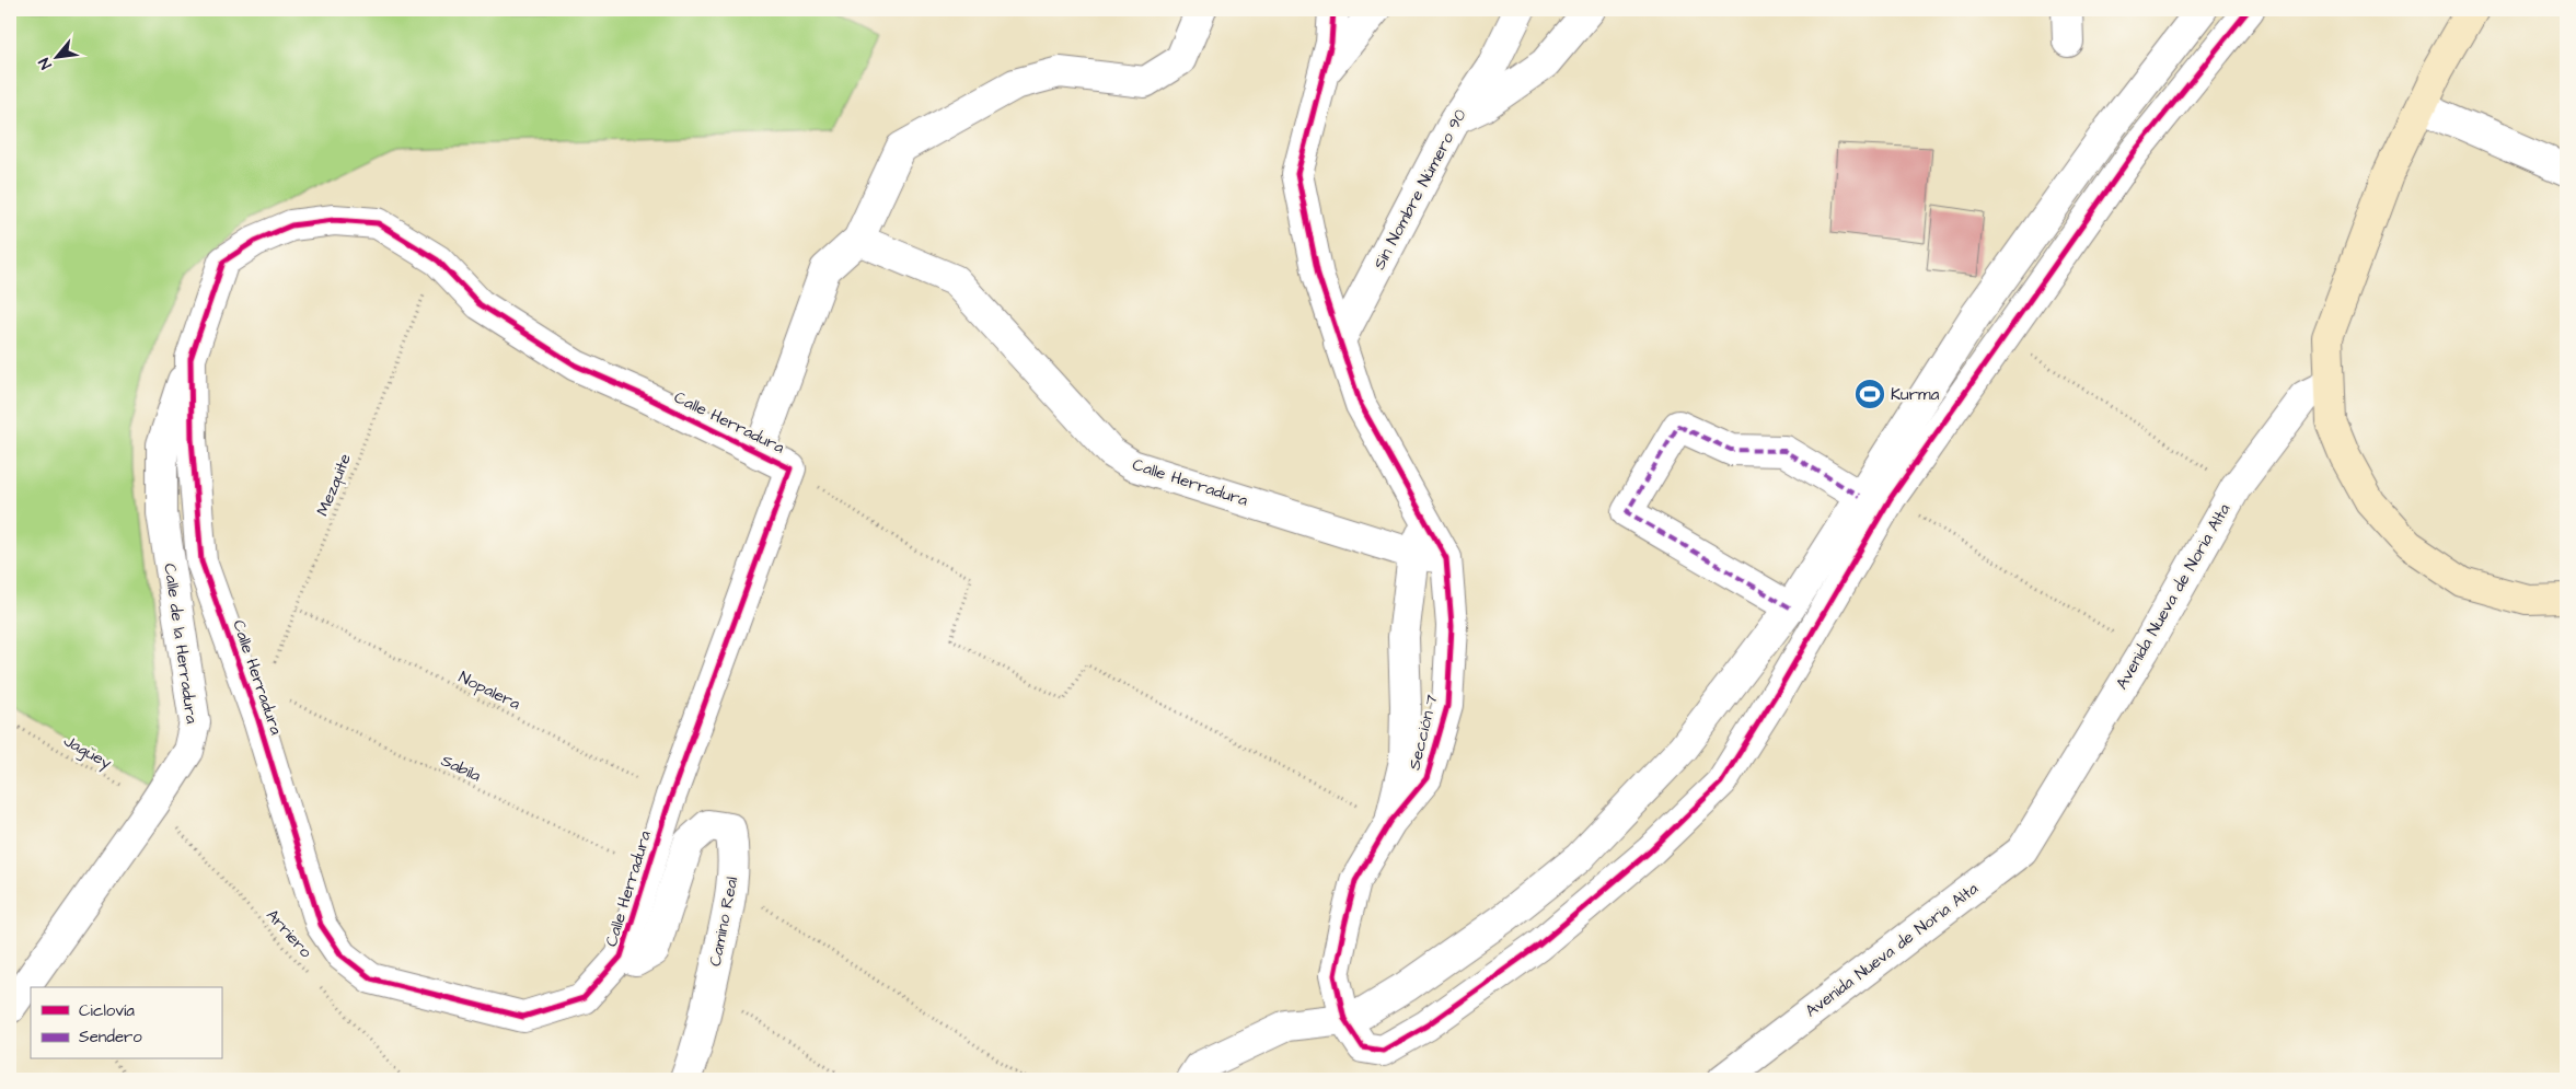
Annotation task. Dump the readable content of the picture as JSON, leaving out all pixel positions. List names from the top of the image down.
{
  "streets": {
    "street": [
      "Sin Nombre Número 90",
      "Calle Herradura",
      "Avenida Nueva de Noria Alta",
      "Calle de la Herradura",
      "Sección 7",
      "Camino Real"
    ],
    "path": [
      "Mezquite",
      "Nopalera",
      "Jagüey",
      "Sabila",
      "Arriero"
    ]
  },
  "crossings": [
    ["Calle Herradura", "Mezquite"],
    ["Calle Herradura", "Calle de la Herradura"],
    ["Calle Herradura", "Nopalera"],
    ["Calle Herradura", "Sección 7"],
    ["Calle Herradura", "Sabila"],
    ["Calle Herradura", "Camino Real"],
    ["Mezquite", "Nopalera"],
    ["Calle de la Herradura", "Jagüey"],
    ["Calle de la Herradura", "Arriero"],
    ["Jagüey", "Arriero"]
  ],
  "places": {
    "sports": ["Kurma"]
  },
  "legend": ["Ciclovía", "Sendero"],
  "north": "bottom left"
}
